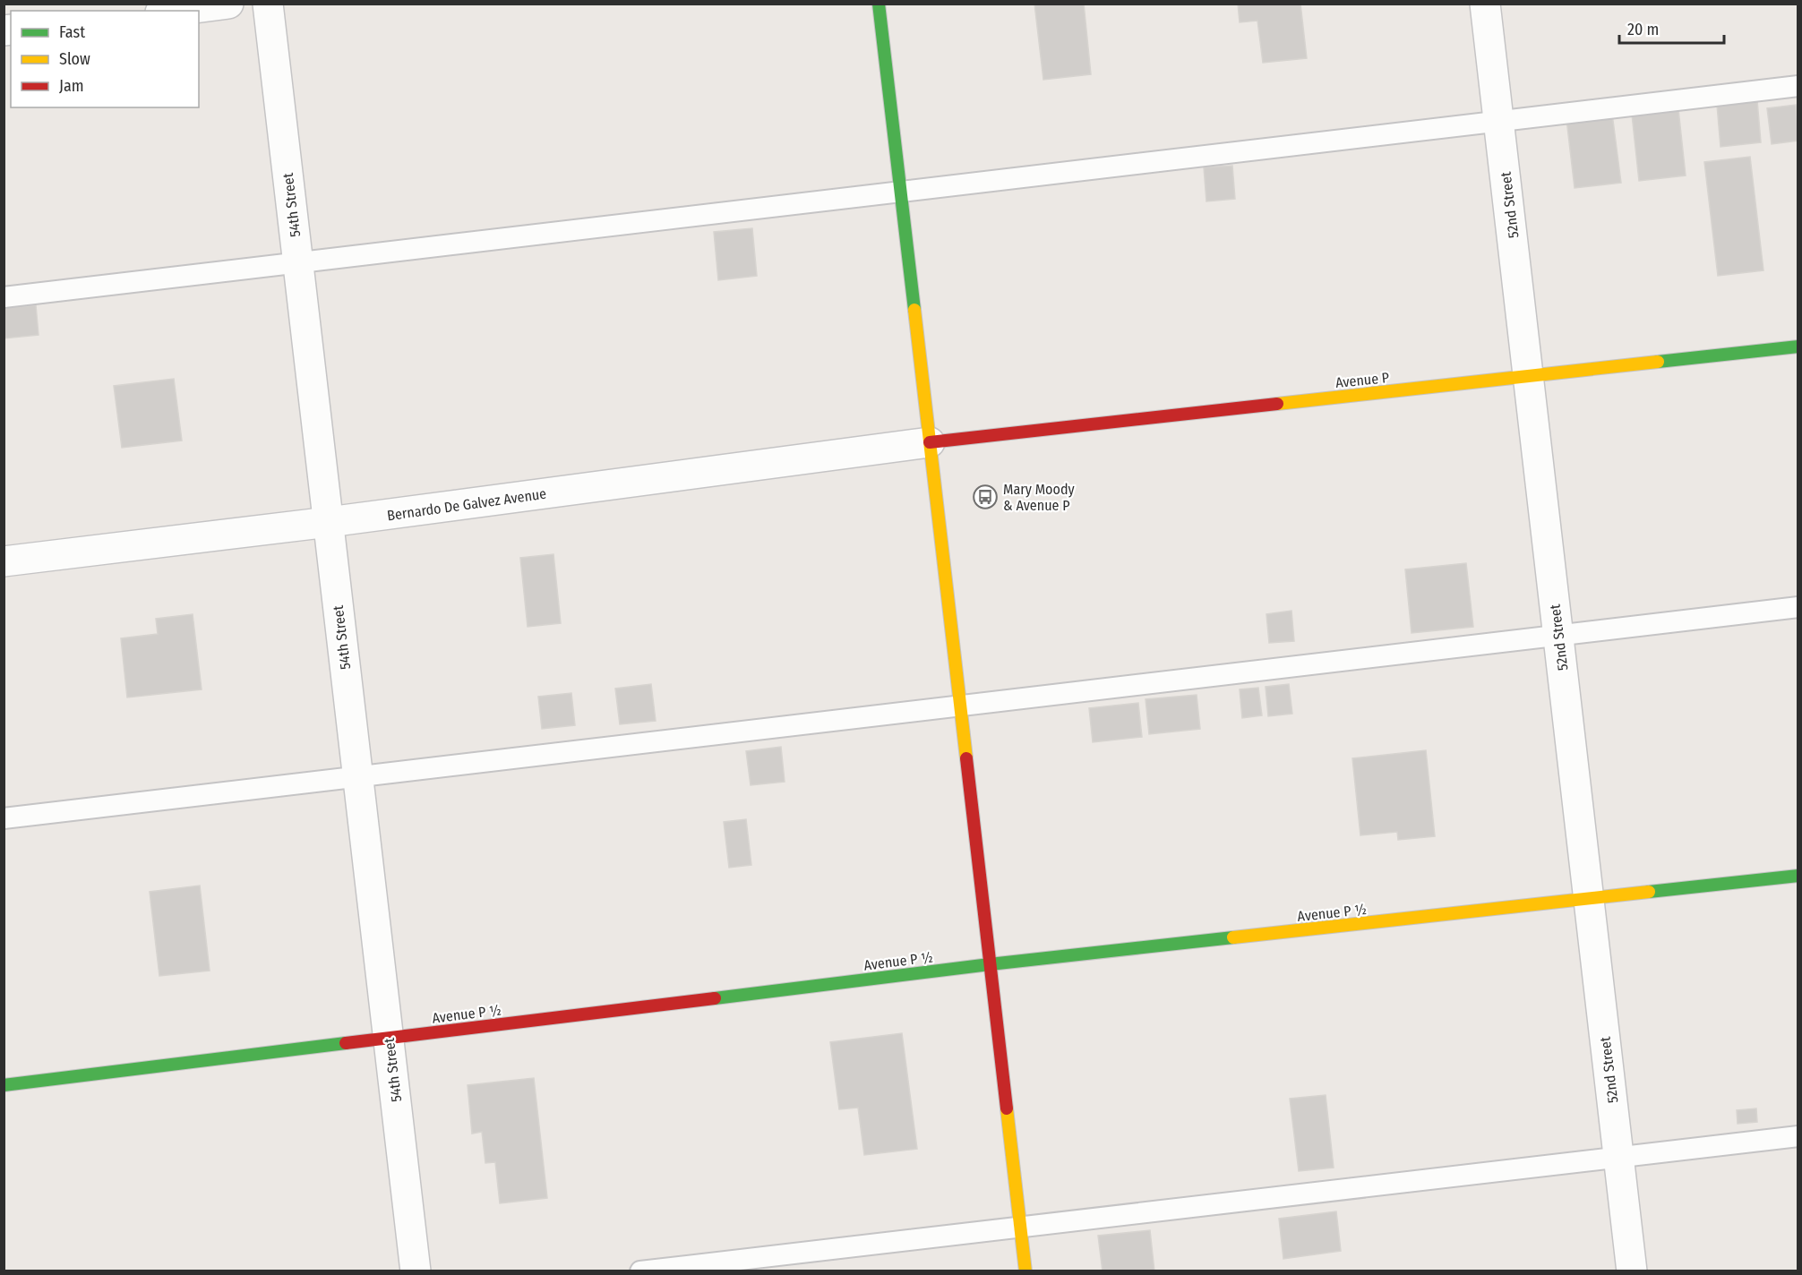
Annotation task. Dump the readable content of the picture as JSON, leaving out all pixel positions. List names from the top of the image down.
{
  "streets": {
    "main road": ["Avenue P", "Avenue P ½"],
    "street": ["54th Street", "52nd Street", "Bernardo De Galvez Avenue"]
  },
  "crossings": [
    ["54th Street", "Bernardo De Galvez Avenue"],
    ["54th Street", "Avenue P ½"],
    ["52nd Street", "Avenue P"],
    ["52nd Street", "Avenue P ½"],
    ["Avenue P", "Bernardo De Galvez Avenue"]
  ],
  "places": {
    "bus stop": ["Mary Moody & Avenue P"]
  },
  "legend": ["Fast", "Slow", "Jam"],
  "scale_bar": "20 m"
}
